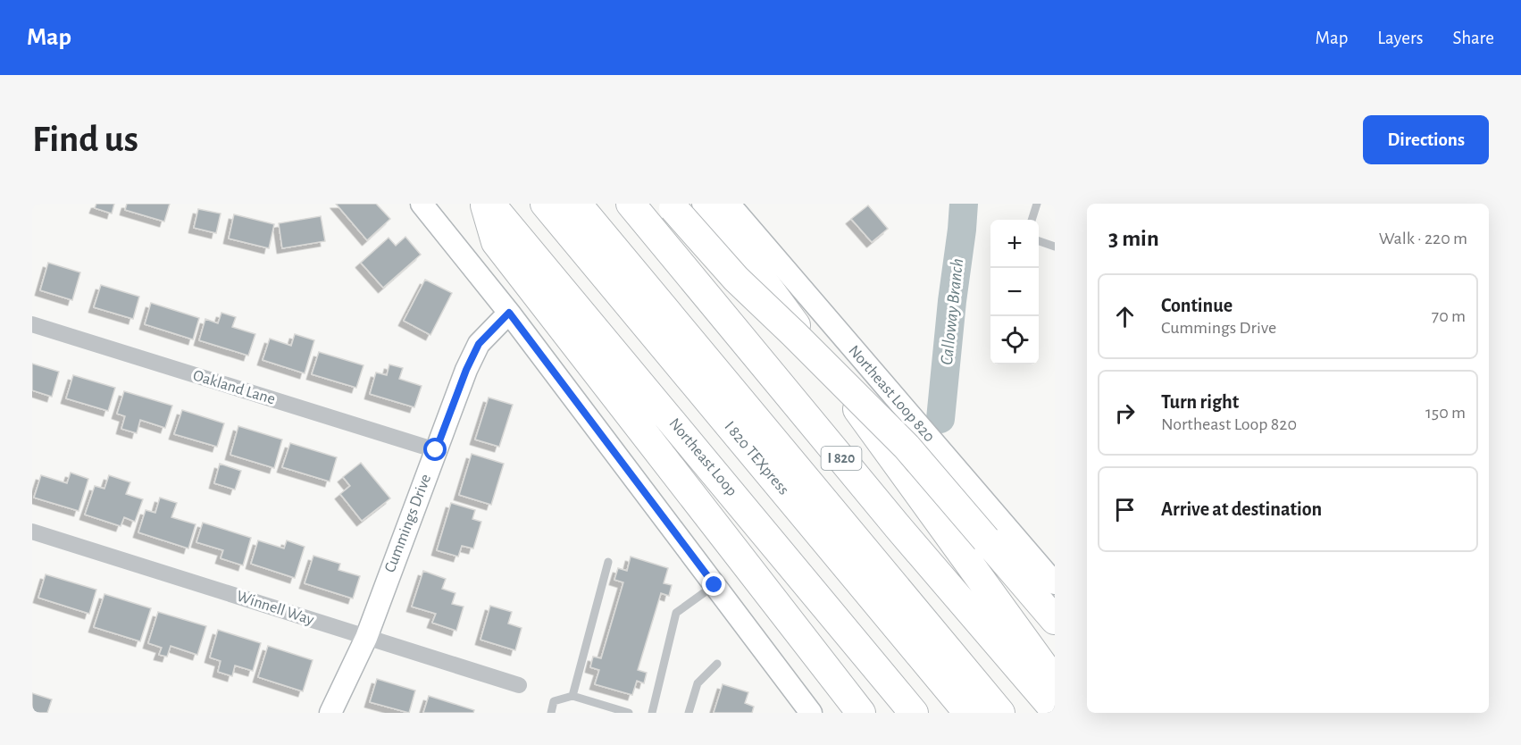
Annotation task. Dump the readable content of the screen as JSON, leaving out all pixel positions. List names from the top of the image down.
{
  "streets": {
    "highway": ["Northeast Loop", "I 820 TEXpress", "I 820"],
    "main road": ["Northeast Loop 820", "Cummings Drive"],
    "street": ["Oakland Lane", "Winnell Way"]
  },
  "crossings": [
    ["Oakland Lane", "Cummings Drive"],
    ["Cummings Drive", "Winnell Way"]
  ],
  "water": ["Calloway Branch"],
  "page": {
    "header": "Map",
    "nav": ["Map", "Layers", "Share"],
    "buttons": "Directions",
    "title": "Find us",
    "heading": ["3 min", "Walk · 220 m"],
    "map_buttons": ["+", "−"],
    "list": [
      ["Continue", "Cummings Drive", "70 m"],
      ["Turn right", "Northeast Loop 820", "150 m"],
      "Arrive at destination"
    ]
  }
}
